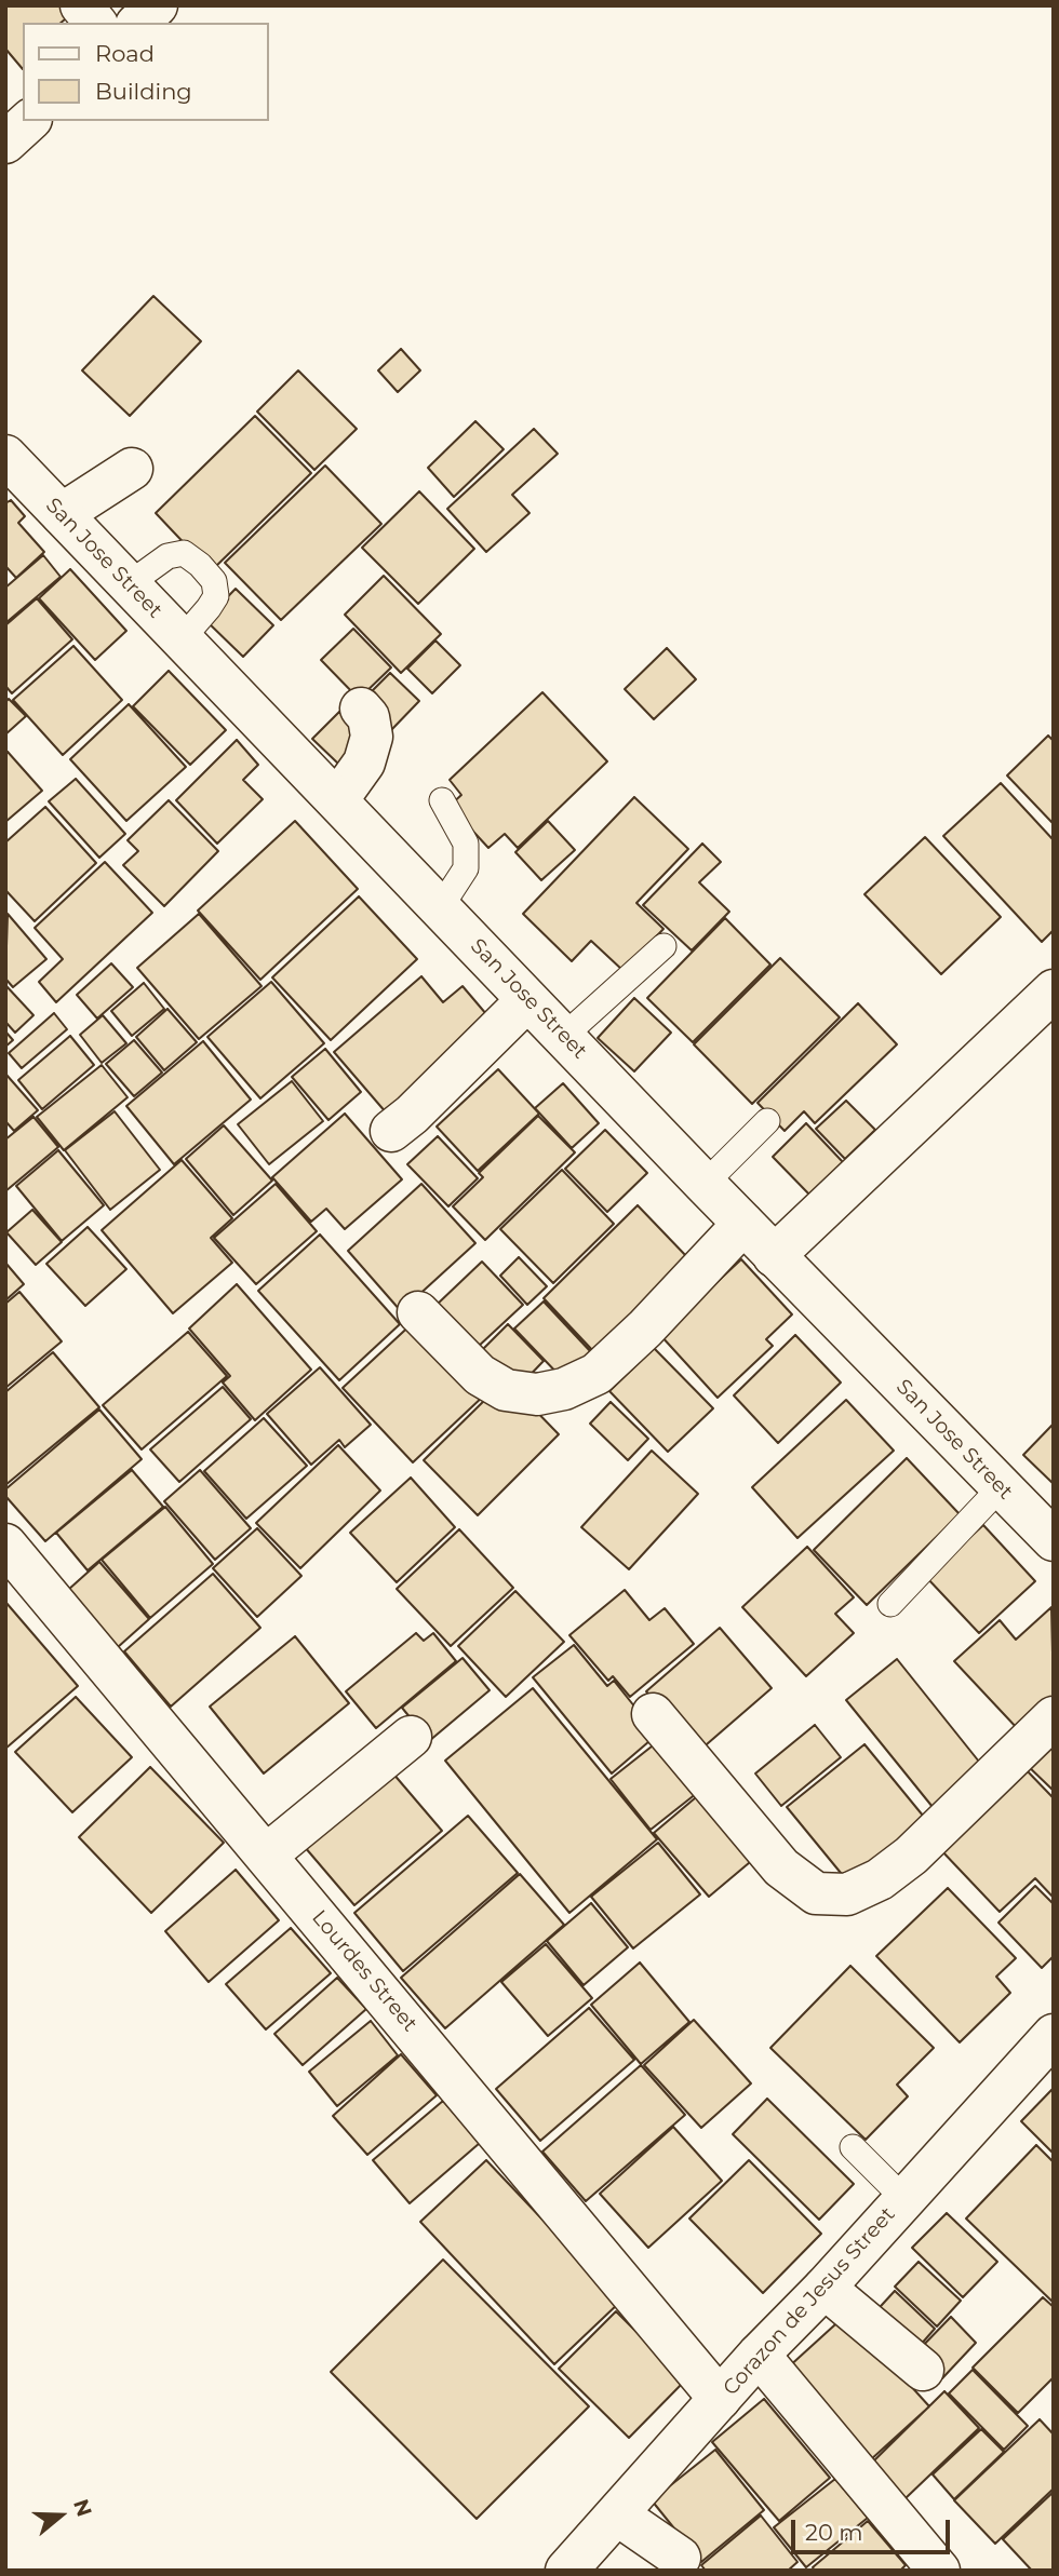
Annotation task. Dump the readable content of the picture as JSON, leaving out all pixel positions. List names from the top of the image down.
{
  "streets": {
    "street": ["San Jose Street", "Lourdes Street", "Corazon de Jesus Street"]
  },
  "crossings": [
    ["Lourdes Street", "Corazon de Jesus Street"]
  ],
  "legend": ["Road", "Building"],
  "scale_bar": "20 m",
  "north": "right"
}
